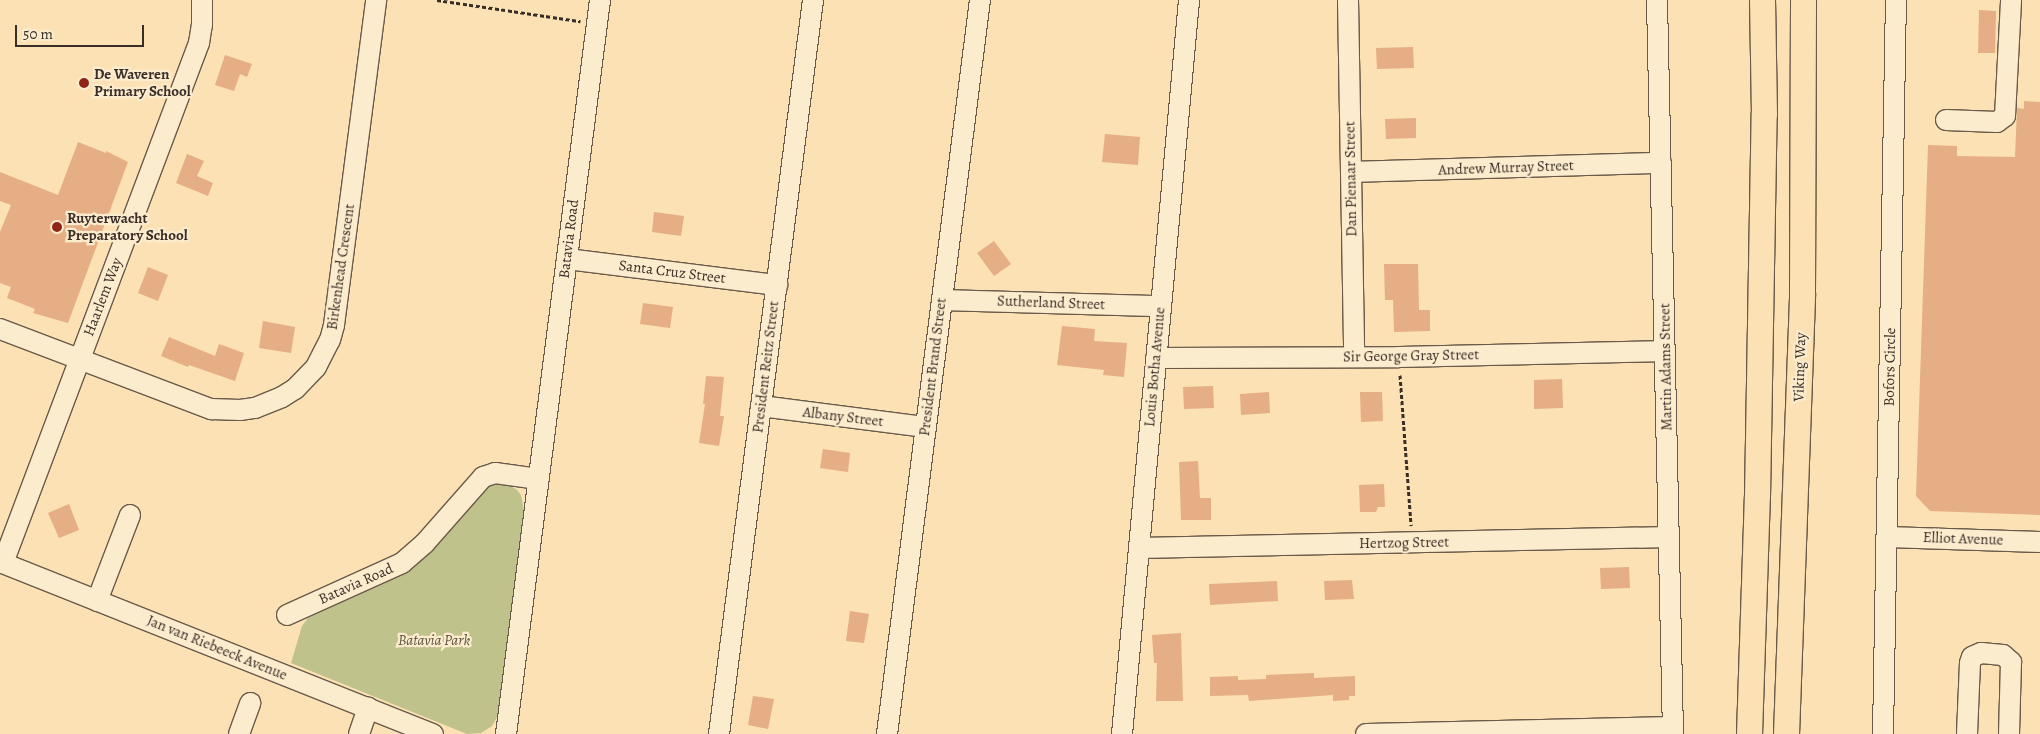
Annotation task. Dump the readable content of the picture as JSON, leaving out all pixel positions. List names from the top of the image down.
{
  "streets": {
    "main road": ["Viking Way"],
    "street": [
      "Andrew Murray Street",
      "Dan Pienaar Street",
      "Batavia Road",
      "Birkenhead Crescent",
      "Santa Cruz Street",
      "Haarlem Way",
      "Sutherland Street",
      "Sir George Gray Street",
      "President Reitz Street",
      "President Brand Street",
      "Louis Botha Avenue",
      "Martin Adams Street",
      "Bofors Circle",
      "Albany Street",
      "Elliot Avenue",
      "Hertzog Street",
      "Jan van Riebeeck Avenue"
    ]
  },
  "crossings": [
    ["Andrew Murray Street", "Dan Pienaar Street"],
    ["Andrew Murray Street", "Martin Adams Street"],
    ["Dan Pienaar Street", "Sir George Gray Street"],
    ["Batavia Road", "Santa Cruz Street"],
    ["Birkenhead Crescent", "Haarlem Way"],
    ["Santa Cruz Street", "President Reitz Street"],
    ["Haarlem Way", "Jan van Riebeeck Avenue"],
    ["Sutherland Street", "President Brand Street"],
    ["Sutherland Street", "Louis Botha Avenue"],
    ["Sir George Gray Street", "Louis Botha Avenue"],
    ["Sir George Gray Street", "Martin Adams Street"],
    ["President Reitz Street", "Albany Street"],
    ["President Brand Street", "Albany Street"],
    ["Louis Botha Avenue", "Hertzog Street"],
    ["Martin Adams Street", "Hertzog Street"],
    ["Bofors Circle", "Elliot Avenue"]
  ],
  "parks": ["Batavia Park"],
  "places": ["De Waveren Primary School", "Ruyterwacht Preparatory School"],
  "scale_bar": "50 m"
}
